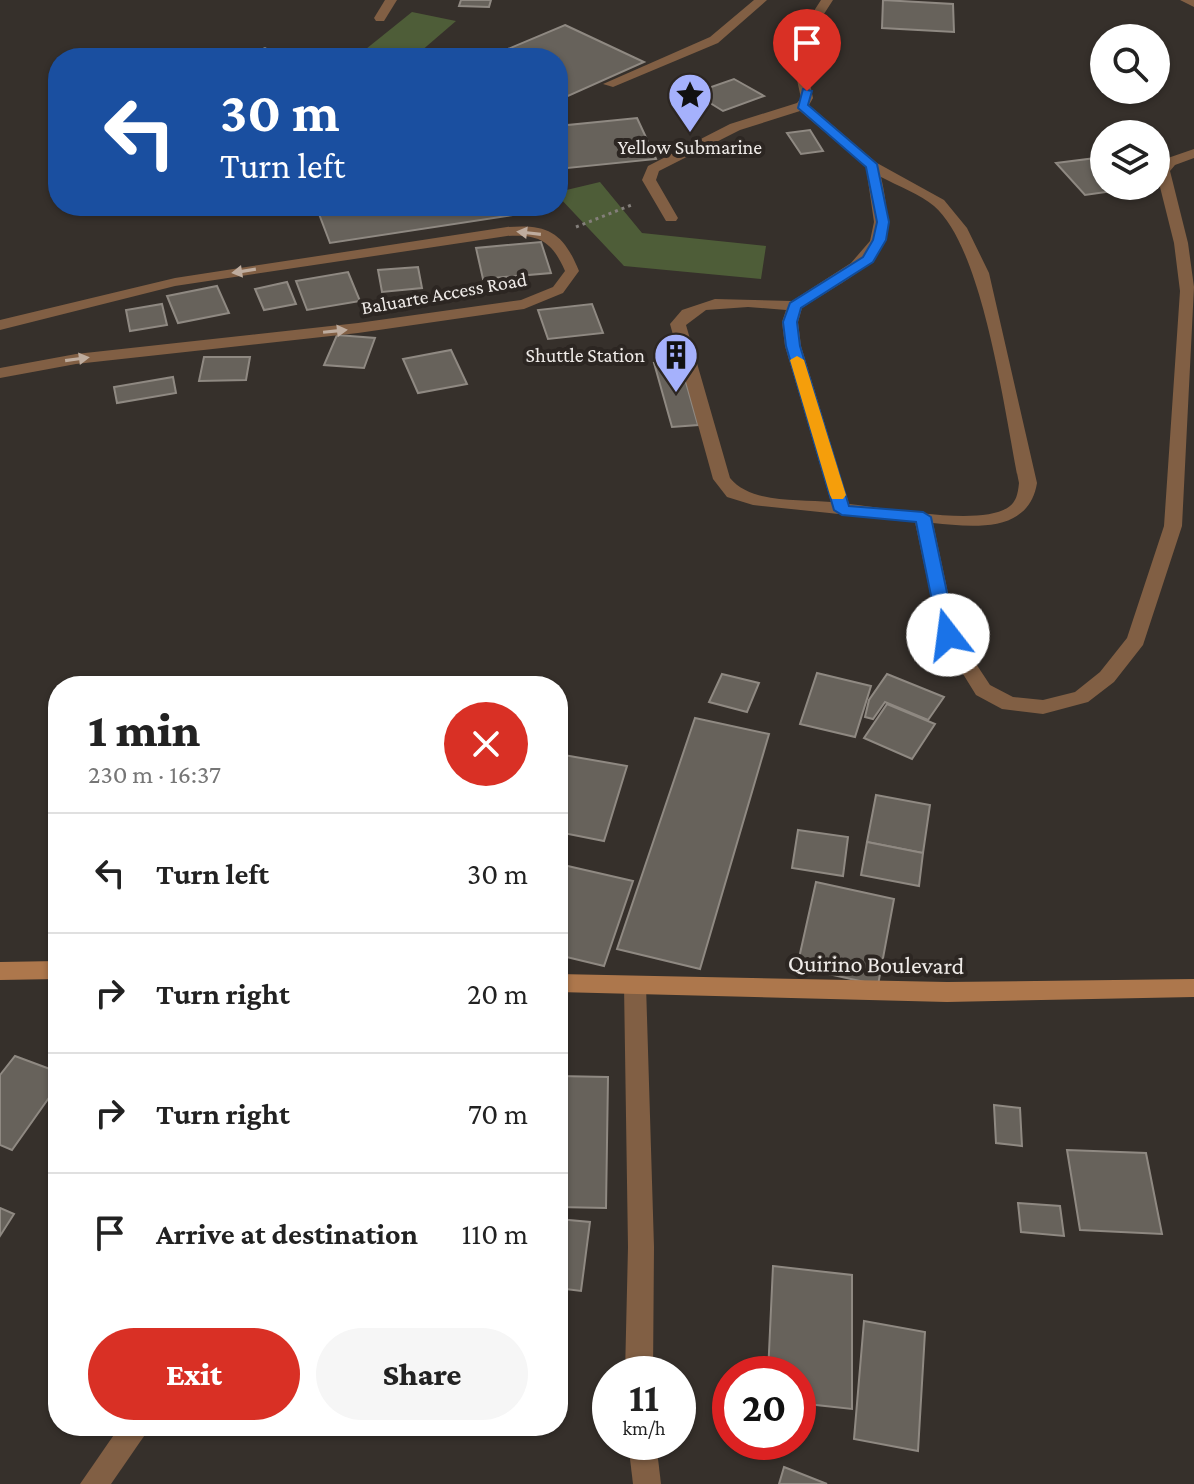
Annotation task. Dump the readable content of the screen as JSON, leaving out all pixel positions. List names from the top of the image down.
{
  "streets": {
    "main road": ["Quirino Boulevard"],
    "street": ["Baluarte Access Road"]
  },
  "places": {
    "place": ["Yellow Submarine"],
    "building": ["Shuttle Station"]
  },
  "page": {
    "turn": ["30 m", "Turn left"],
    "heading": ["1 min", "230 m · 16:37"],
    "list": [
      {
        "name": "Turn left",
        "value": "30 m"
      },
      {
        "name": "Turn right",
        "value": "20 m"
      },
      {
        "name": "Turn right",
        "value": "70 m"
      },
      {
        "name": "Arrive at destination",
        "value": "110 m"
      }
    ],
    "buttons": ["Exit", "Share"],
    "speed": "11 km/h",
    "limit": "20"
  }
}
